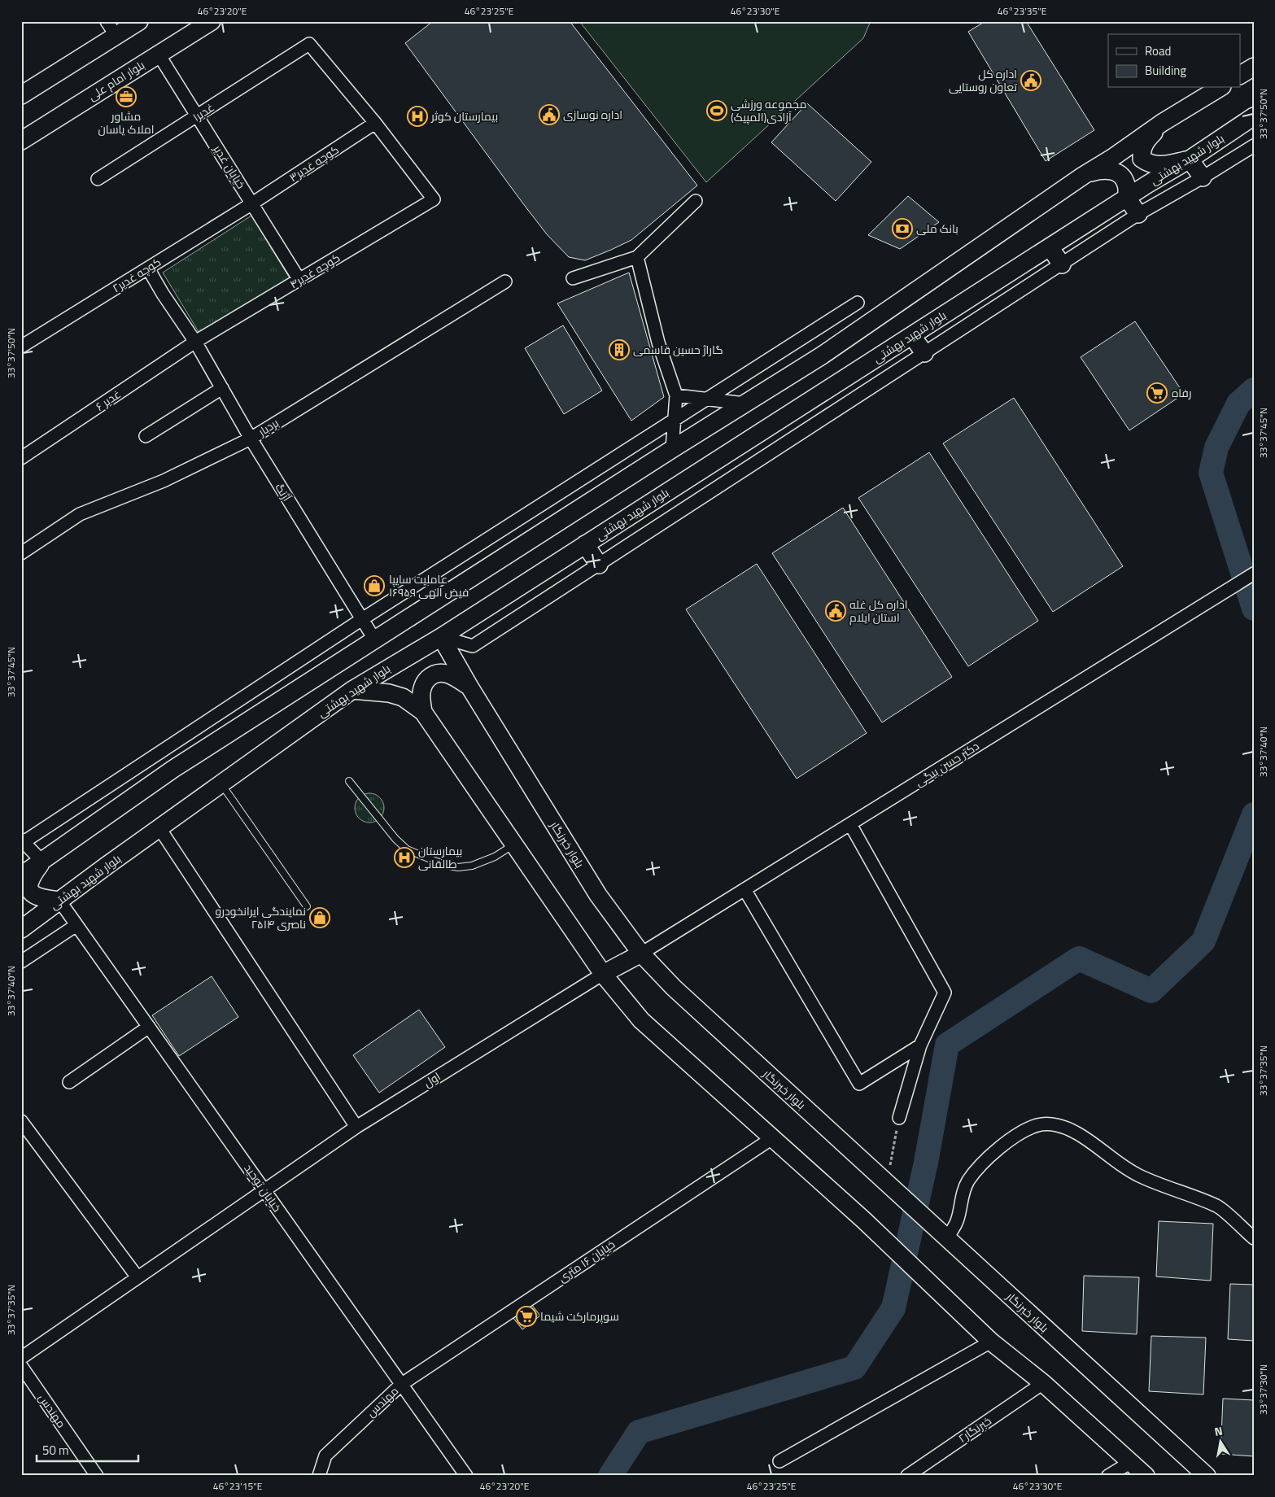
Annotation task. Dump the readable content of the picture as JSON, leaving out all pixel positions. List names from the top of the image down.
{
  "streets": {
    "main road": ["بلوار امام على", "بلوار شهید بهشتی", "بلوار خبرنگار"],
    "street": [
      "غدیر۱",
      "کوچه غدیر۳",
      "خیابان غدیر",
      "کوچه غدیر۴",
      "کوچه غدیر۲",
      "غدیر ۶",
      "بردبار",
      "آژنگ",
      "دکتر حسن بیگی",
      "اول",
      "خیابان توحید",
      "خیابان ۱۶ متری",
      "مهندس",
      "خبرنگار۲"
    ]
  },
  "crossings": [
    ["بلوار امام على", "خیابان غدیر"],
    ["غدیر۱", "کوچه غدیر۳"],
    ["غدیر۱", "خیابان غدیر"],
    ["غدیر۱", "کوچه غدیر۴"],
    ["بلوار شهید بهشتی", "بلوار خبرنگار"],
    ["بلوار شهید بهشتی", "خیابان توحید"],
    ["کوچه غدیر۳", "خیابان غدیر"],
    ["کوچه غدیر۳", "کوچه غدیر۴"],
    ["کوچه غدیر۳", "کوچه غدیر۲"],
    ["خیابان غدیر", "کوچه غدیر۴"],
    ["خیابان غدیر", "کوچه غدیر۲"],
    ["کوچه غدیر۴", "غدیر ۶"],
    ["کوچه غدیر۴", "آژنگ"],
    ["کوچه غدیر۲", "آژنگ"],
    ["غدیر ۶", "آژنگ"],
    ["بردبار", "آژنگ"],
    ["دکتر حسن بیگی", "بلوار خبرنگار"],
    ["اول", "خیابان توحید"],
    ["خیابان توحید", "خیابان ۱۶ متری"],
    ["خیابان توحید", "مهندس"],
    ["خیابان ۱۶ متری", "مهندس"]
  ],
  "places": {
    "public building": ["اداره کل تعاون روستایی", "اداره نوسازی", "اداره کل غله استان ایلام"],
    "office": ["مشاور املاک یاسان"],
    "sports": ["مجموعه ورزشی آزادی(المپیک)"],
    "hospital": ["بیمارستان کوثر", "بیمارستان طالقانی"],
    "bank": ["بانک ملی"],
    "building": ["گاراژ حسین قاسمی"],
    "supermarket": ["رفاه", "سوپرمارکت شیما"],
    "shop": ["عاملیت سایپا ۱۶۹۵۹ فیض الهی", "نمایندگی ایرانخودرو ناصری ۲۵۱۴"]
  },
  "legend": ["Road", "Building"],
  "scale_bar": "50 m",
  "north": "top",
  "coordinates": [
    "46°23'20\"E",
    "46°23'25\"E",
    "46°23'30\"E",
    "46°23'35\"E",
    "33°37'50\"N",
    "33°37'45\"N",
    "33°37'40\"N",
    "33°37'35\"N",
    "33°37'30\"N",
    "46°23'15\"E"
  ]
}
